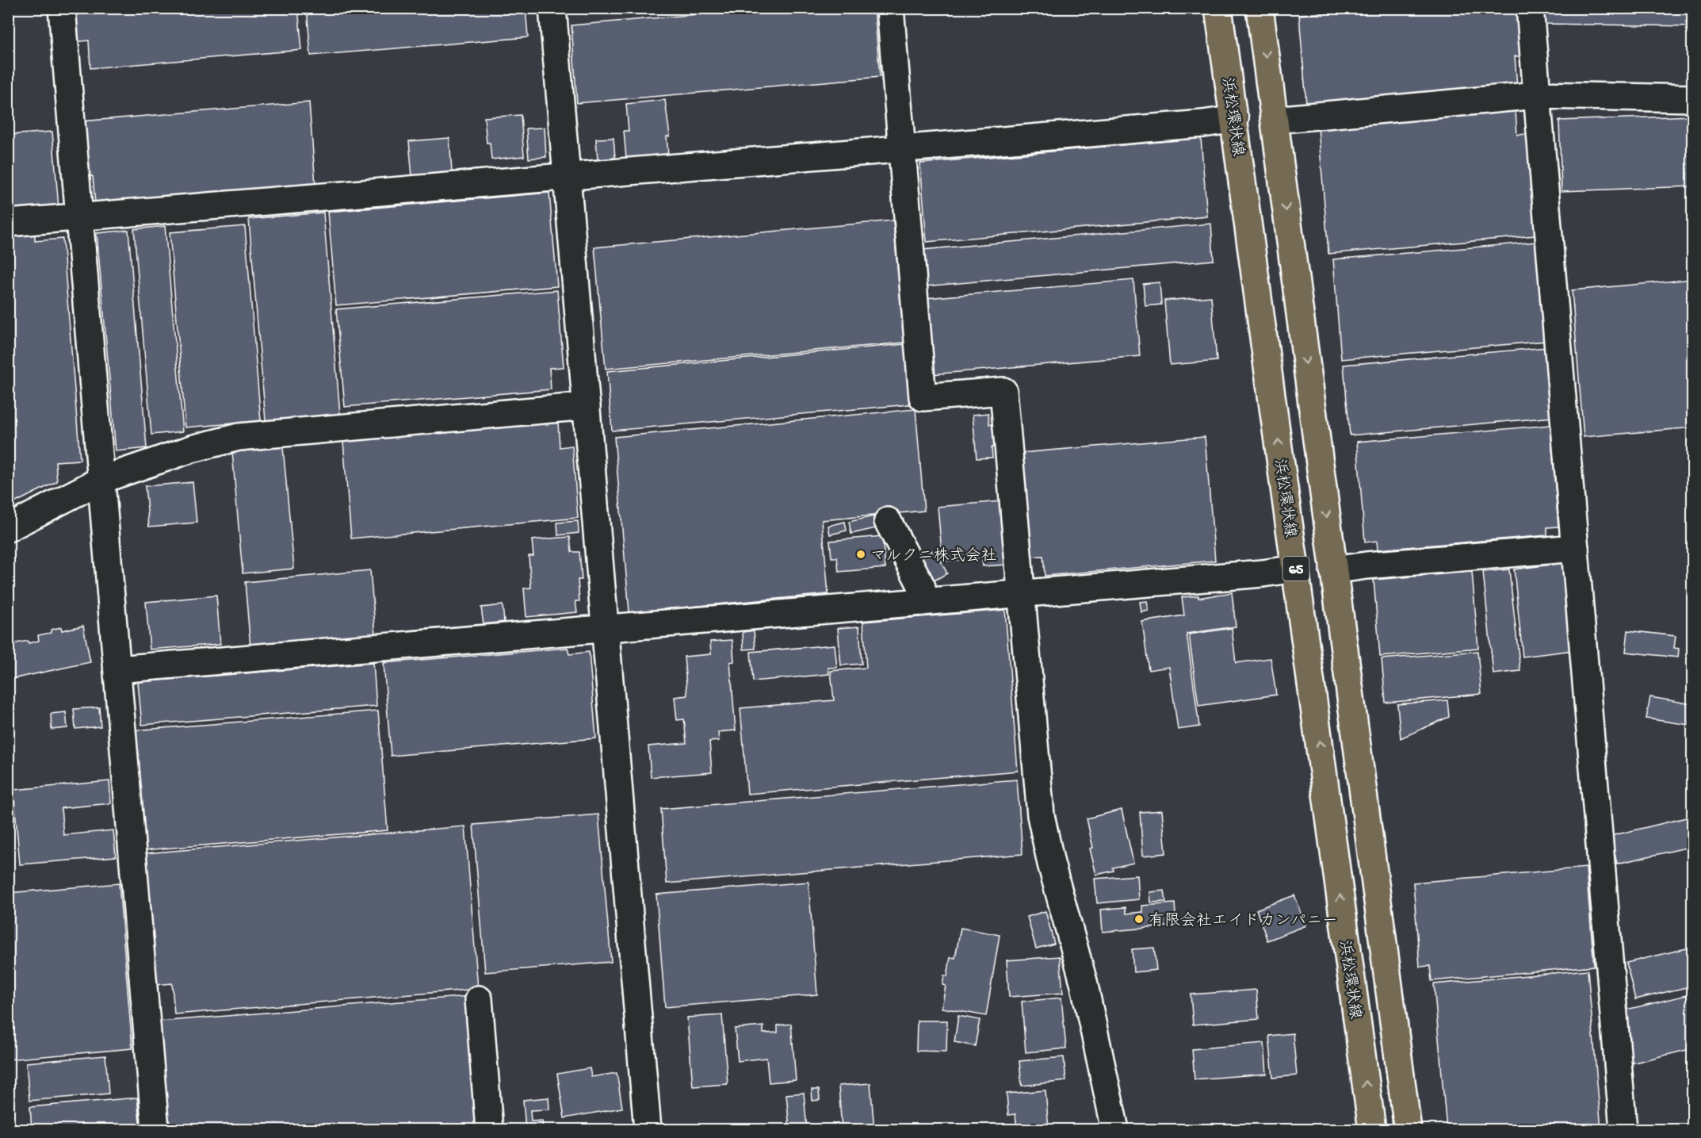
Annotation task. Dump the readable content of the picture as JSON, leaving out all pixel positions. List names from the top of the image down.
{
  "streets": {
    "main road": ["浜松環状線", "65"]
  },
  "places": ["マルクニ株式会社", "有限会社エイドカンパニー"]
}
